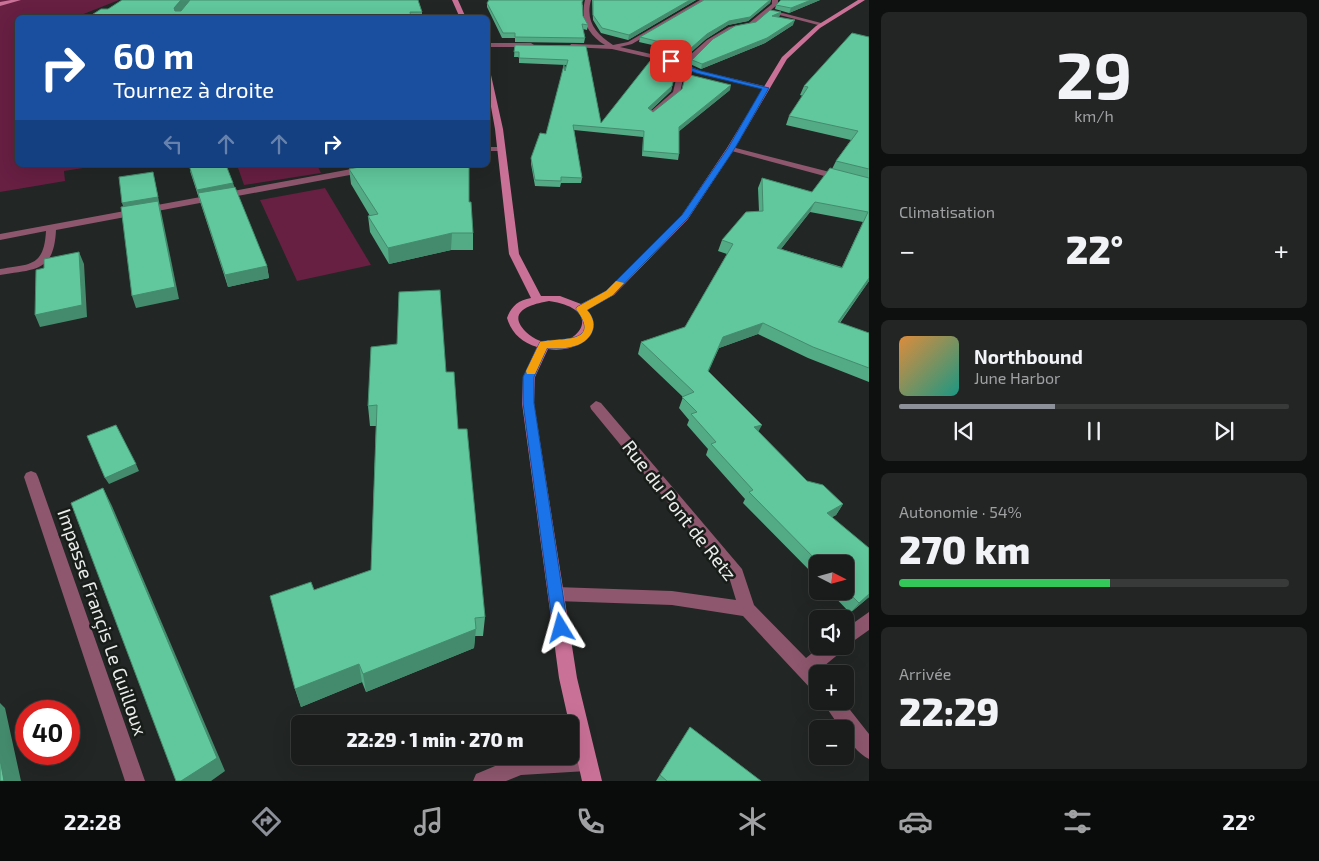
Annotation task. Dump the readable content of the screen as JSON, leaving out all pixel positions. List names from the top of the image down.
{
  "streets": {
    "street": ["Rue du Pont de Retz", "Impasse Françis Le Guilloux"]
  },
  "north": "right",
  "page": {
    "tile": [
      ["29", "km/h"],
      "Climatisation",
      ["Autonomie · 54%", "270 km"],
      ["Arrivée", "22:29"]
    ],
    "turn": ["60 m", "Tournez à droite"],
    "heat": ["−", "22°", "+"],
    "song": ["Northbound", "June Harbor"],
    "map_buttons": ["+", "−"],
    "limit": "40",
    "trip": "22:29 · 1 min · 270 m",
    "tabs": ["22:28", "22°"]
  }
}
